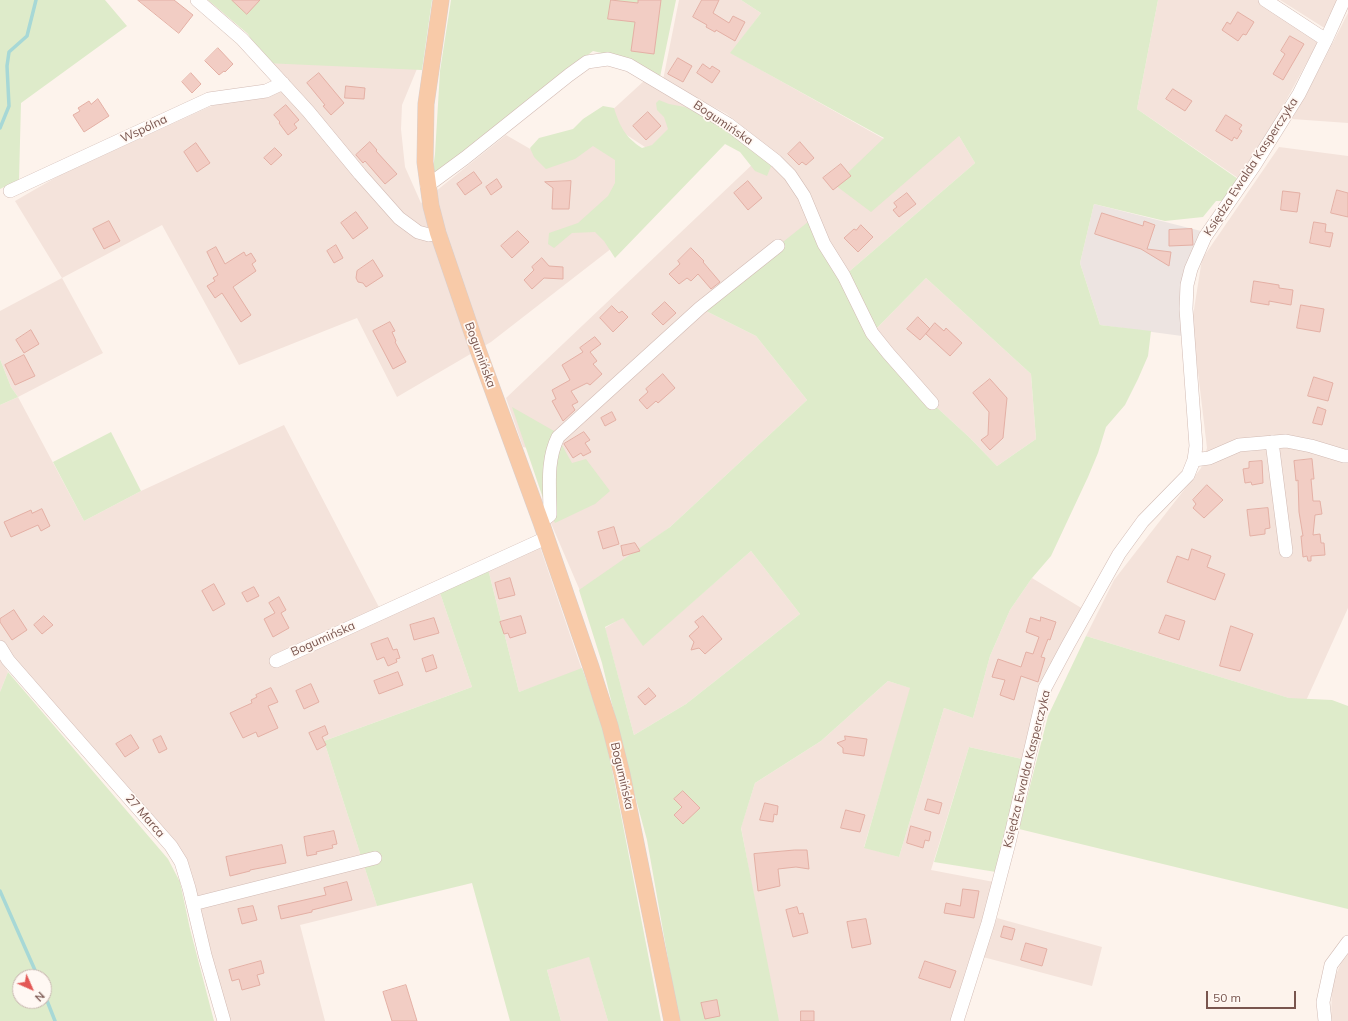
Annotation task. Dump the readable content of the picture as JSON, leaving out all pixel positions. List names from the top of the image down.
{
  "streets": {
    "main road": ["Bogumińska"],
    "street": ["Wspólna", "Księdza Ewalda Kasperczyka", "27 Marca"]
  },
  "scale_bar": "50 m",
  "north": "bottom right"
}
